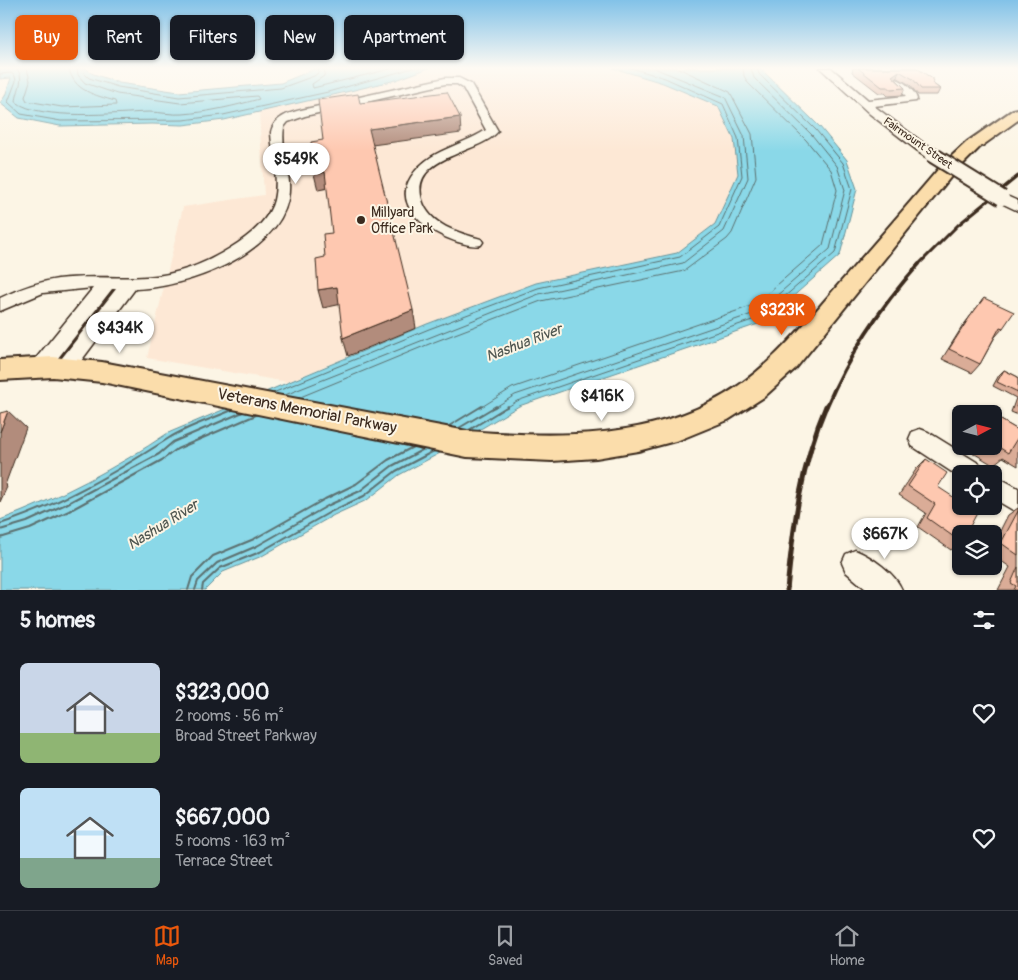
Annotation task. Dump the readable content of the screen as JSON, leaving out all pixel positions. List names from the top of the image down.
{
  "streets": {
    "main road": ["Veterans Memorial Parkway"],
    "street": ["Fairmount Street"]
  },
  "water": ["Nashua River"],
  "places": ["Millyard Office Park"],
  "north": "right",
  "page": {
    "chip": [
      "Buy",
      "Rent",
      "Filters",
      "New",
      "Apartment"
    ],
    "price": [
      "$549K",
      "$323K",
      "$434K",
      "$416K",
      "$667K"
    ],
    "heading": "5 homes",
    "list": [
      {
        "name": "$323,000",
        "note": "2 rooms · 56 m² · Broad Street Parkway"
      },
      {
        "name": "$667,000",
        "note": "5 rooms · 163 m² · Terrace Street"
      }
    ],
    "tabs": ["Map", "Saved", "Home"]
  }
}
